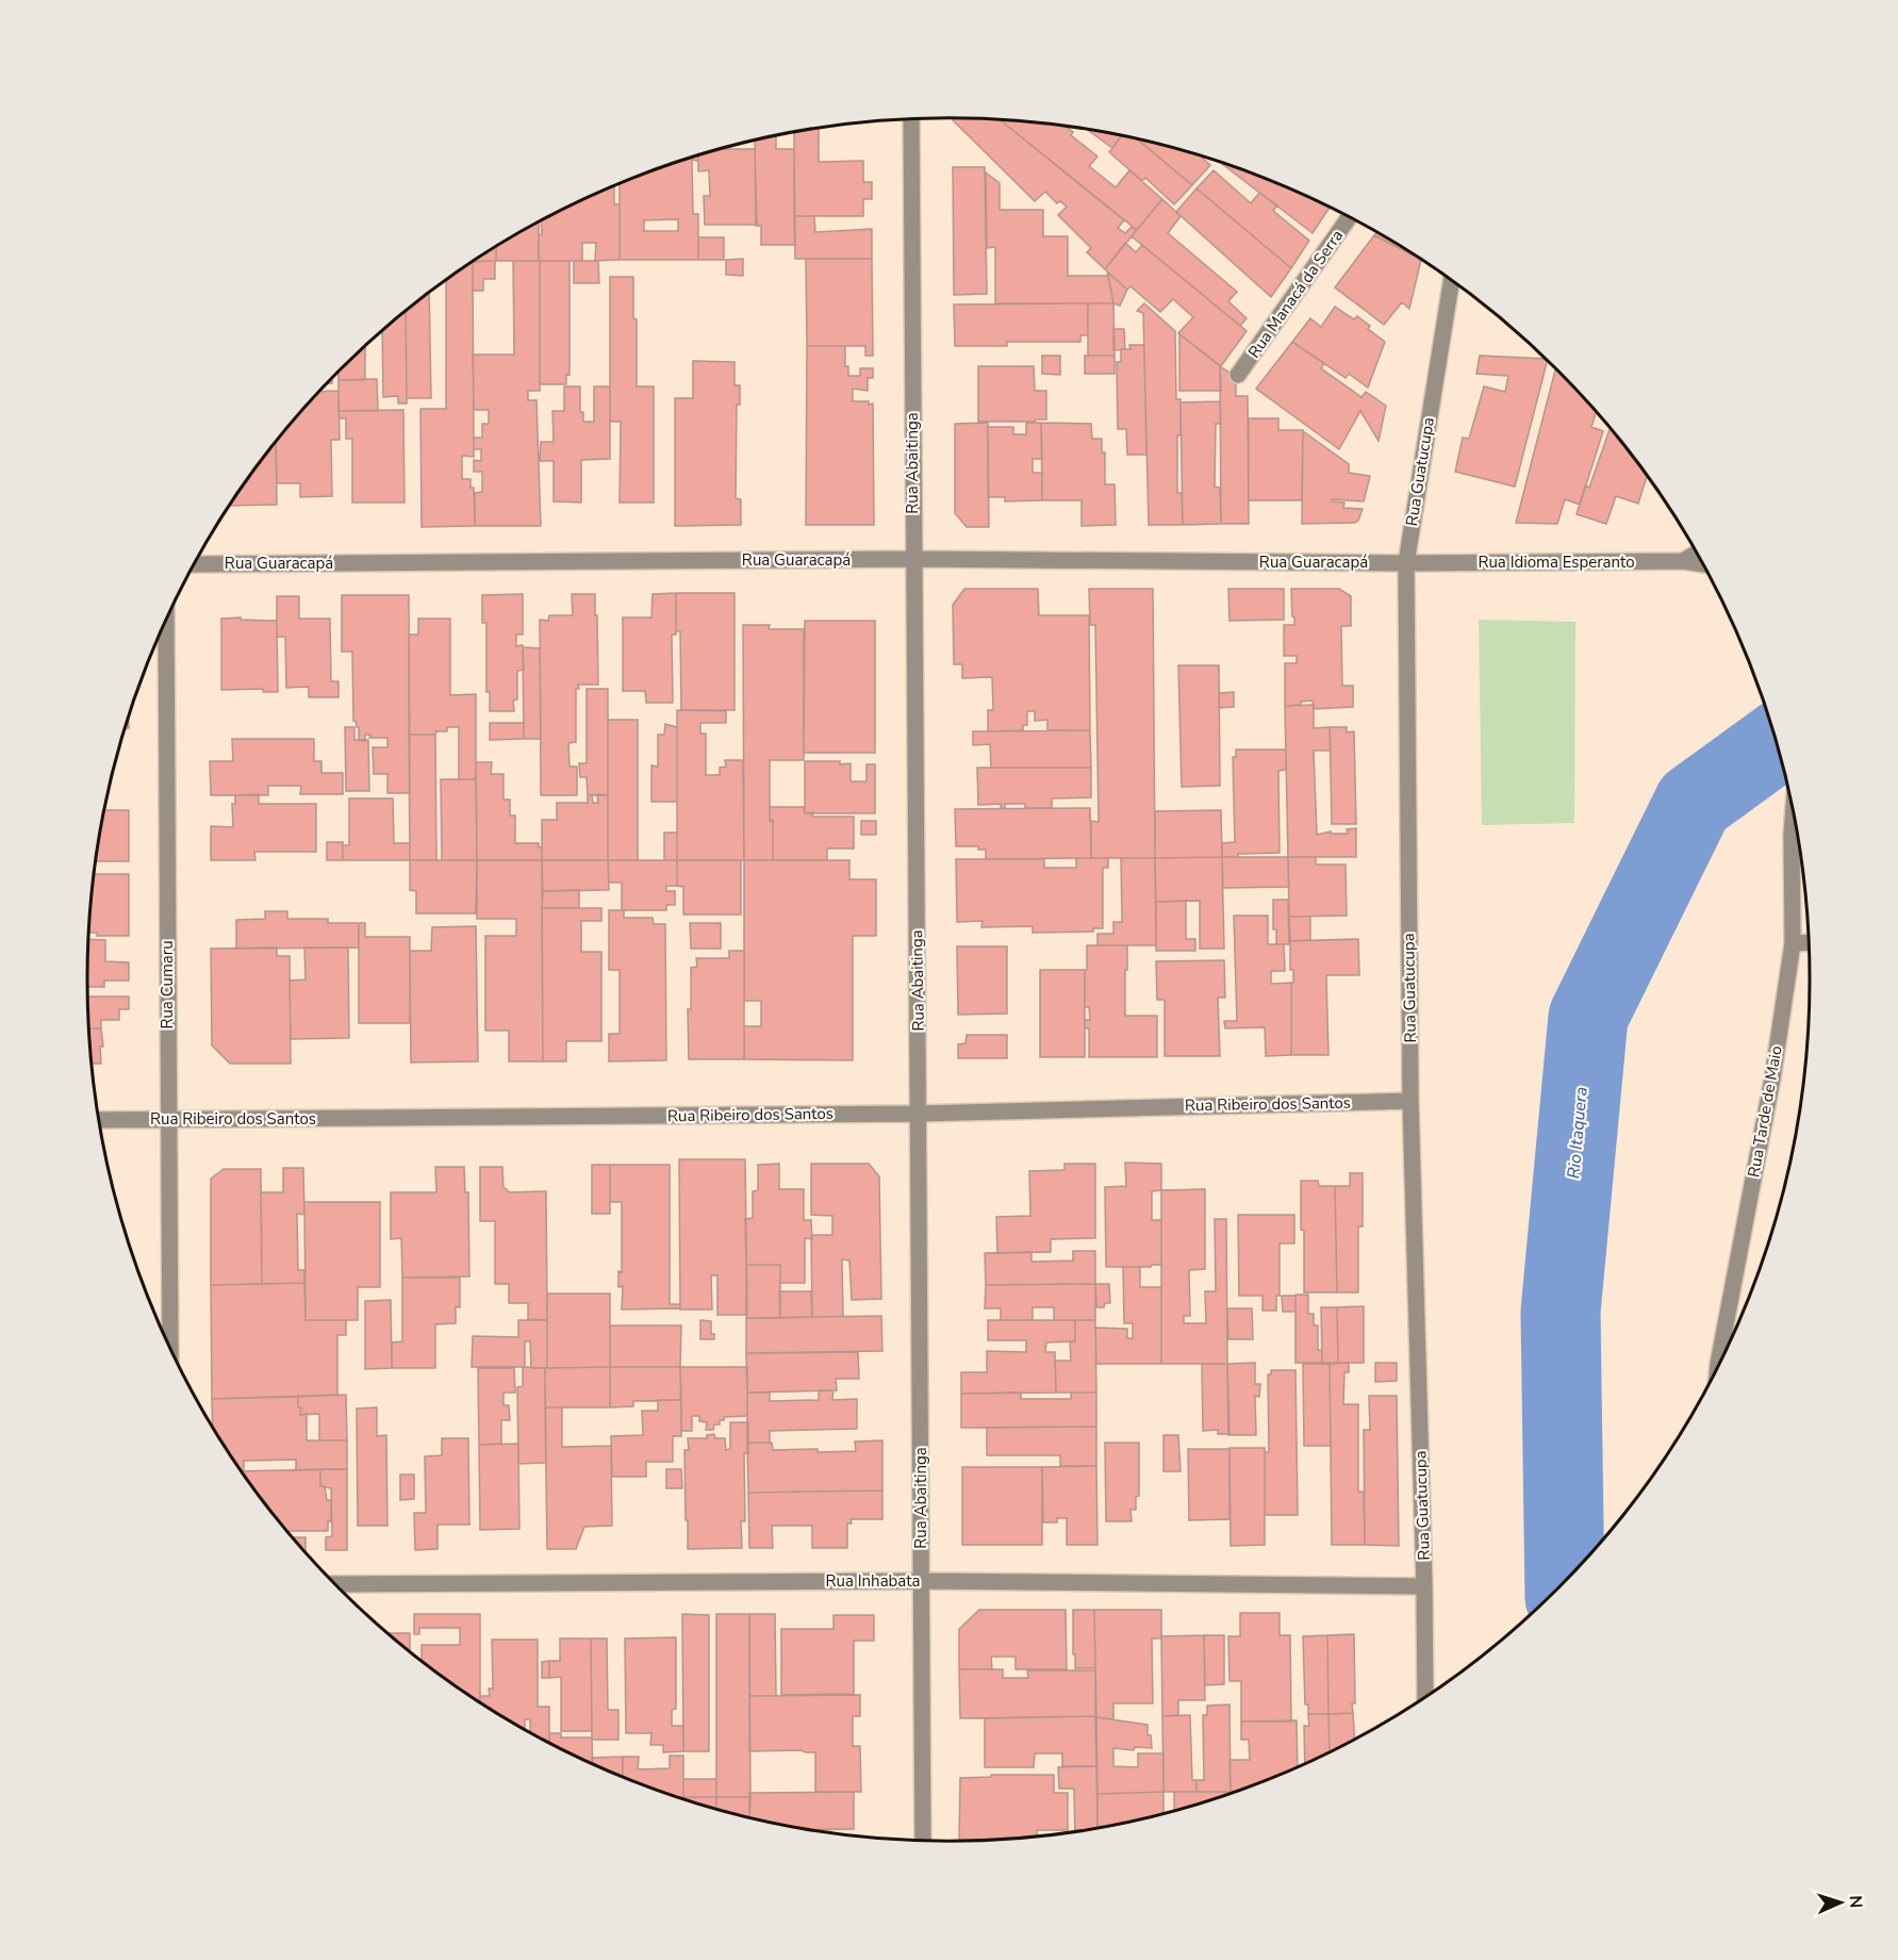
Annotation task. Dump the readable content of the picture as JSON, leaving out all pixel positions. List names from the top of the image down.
{
  "streets": {
    "street": [
      "Rua Manacá da Serra",
      "Rua Abaitinga",
      "Rua Guatucupa",
      "Rua Guaracapá",
      "Rua Idioma Esperanto",
      "Rua Cumaru",
      "Rua Ribeiro dos Santos",
      "Rua Tarde de Maio",
      "Rua Inhabata"
    ]
  },
  "crossings": [
    ["Rua Abaitinga", "Rua Guaracapá"],
    ["Rua Abaitinga", "Rua Ribeiro dos Santos"],
    ["Rua Abaitinga", "Rua Inhabata"],
    ["Rua Guatucupa", "Rua Guaracapá"],
    ["Rua Guatucupa", "Rua Idioma Esperanto"],
    ["Rua Guatucupa", "Rua Ribeiro dos Santos"],
    ["Rua Guatucupa", "Rua Inhabata"],
    ["Rua Guaracapá", "Rua Idioma Esperanto"],
    ["Rua Cumaru", "Rua Ribeiro dos Santos"]
  ],
  "water": ["Rio Itaquera"],
  "north": "right"
}
